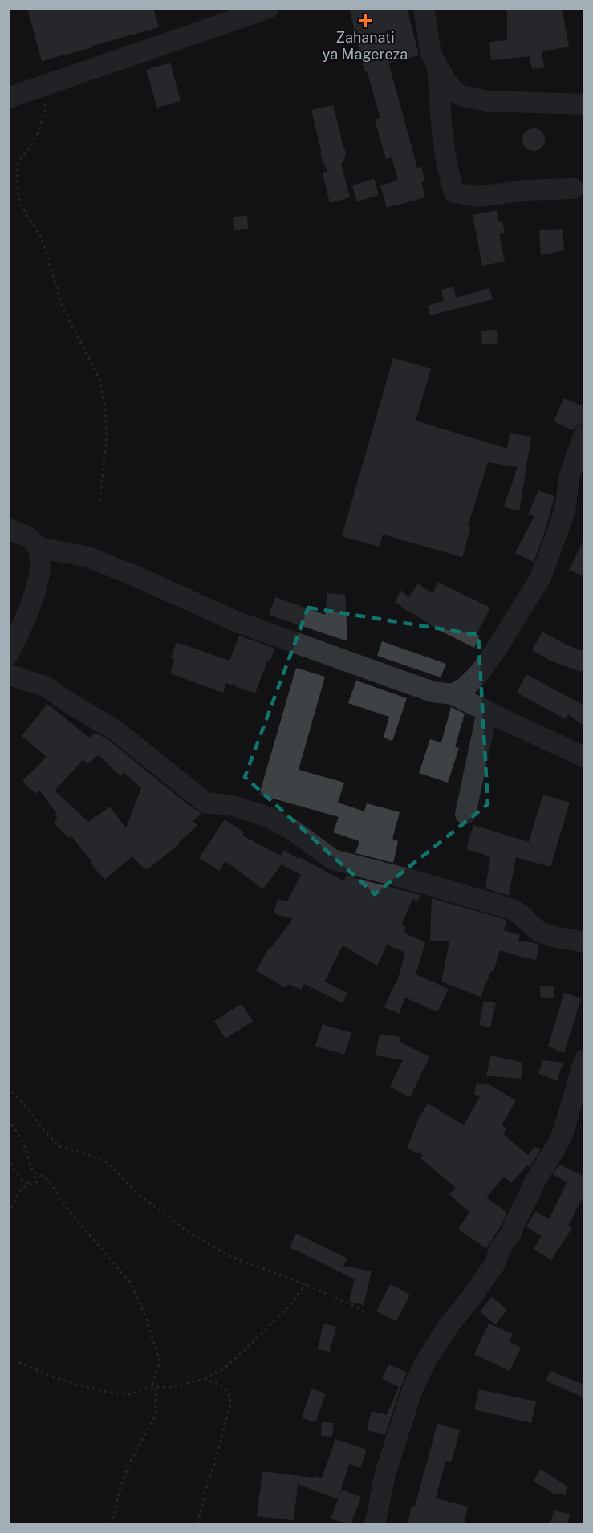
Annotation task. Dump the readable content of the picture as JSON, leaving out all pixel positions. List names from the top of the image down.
{
  "places": {
    "health": ["Zahanati ya Magereza"]
  }
}
